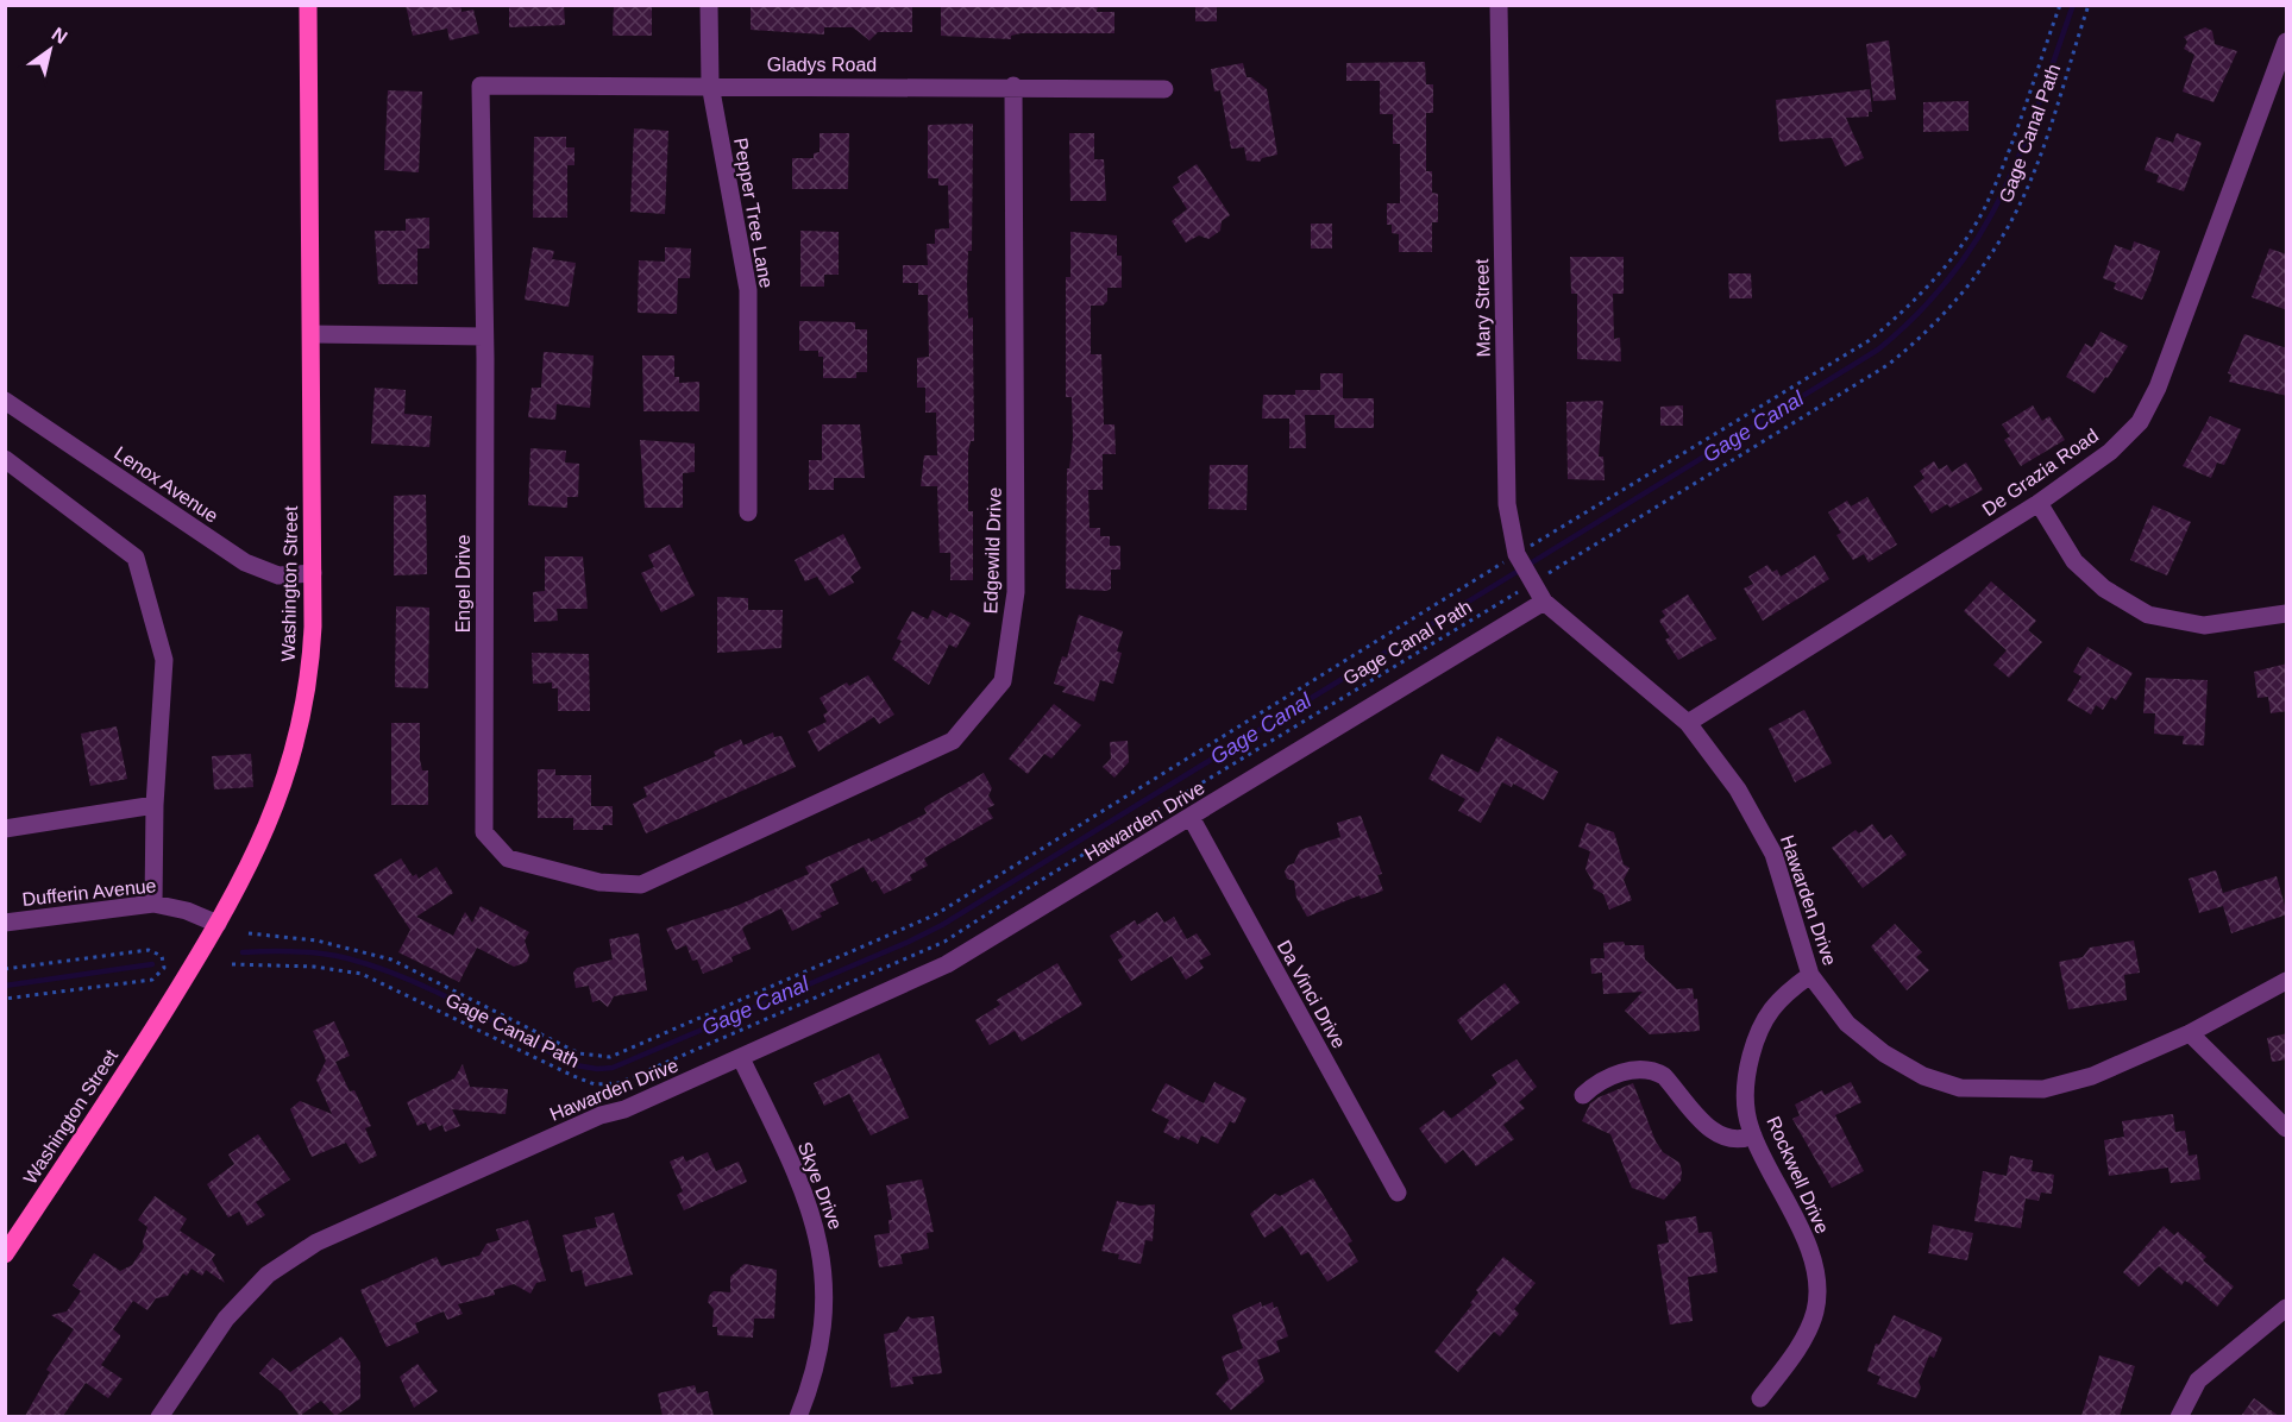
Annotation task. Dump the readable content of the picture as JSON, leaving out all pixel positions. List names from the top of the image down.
{
  "streets": {
    "main road": ["Washington Street"],
    "street": [
      "Gladys Road",
      "Pepper Tree Lane",
      "Mary Street",
      "De Grazia Road",
      "Lenox Avenue",
      "Edgewild Drive",
      "Engel Drive",
      "Hawarden Drive",
      "Dufferin Avenue",
      "Da Vinci Drive",
      "Rockwell Drive",
      "Skye Drive"
    ],
    "path": ["Gage Canal Path"]
  },
  "crossings": [
    ["Gladys Road", "Pepper Tree Lane"],
    ["Gladys Road", "Edgewild Drive"],
    ["Gladys Road", "Engel Drive"],
    ["Gage Canal Path", "Mary Street"],
    ["Mary Street", "Hawarden Drive"],
    ["De Grazia Road", "Hawarden Drive"],
    ["Lenox Avenue", "Washington Street"],
    ["Edgewild Drive", "Engel Drive"],
    ["Washington Street", "Dufferin Avenue"],
    ["Hawarden Drive", "Da Vinci Drive"],
    ["Hawarden Drive", "Rockwell Drive"],
    ["Hawarden Drive", "Skye Drive"]
  ],
  "water": ["Gage Canal"],
  "north": "top right"
}
